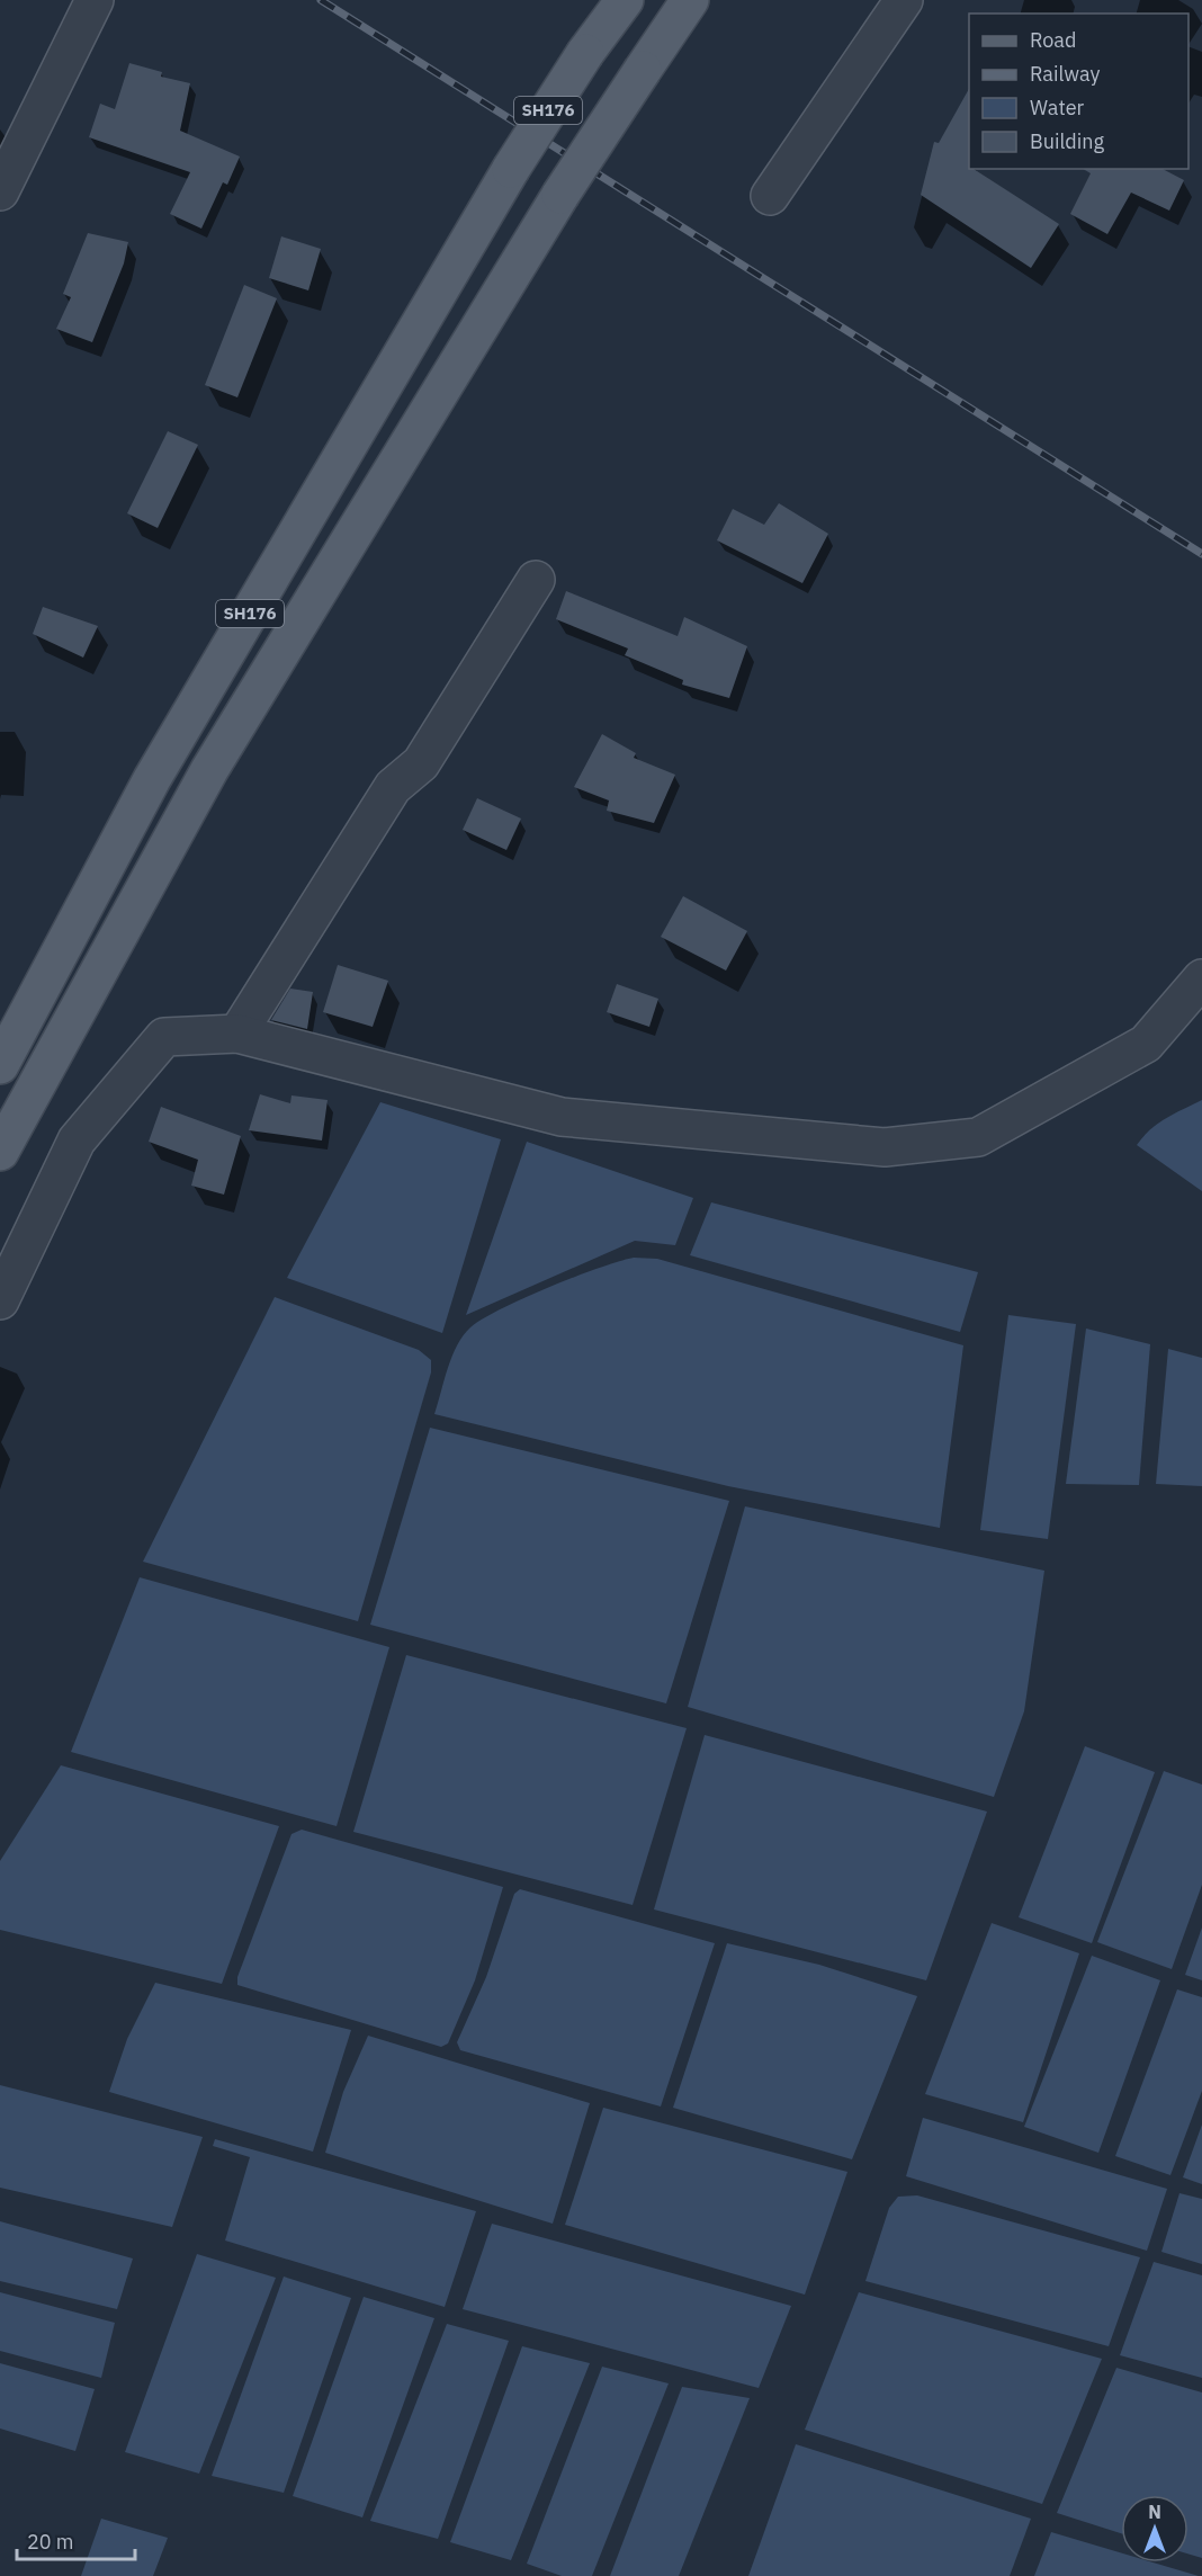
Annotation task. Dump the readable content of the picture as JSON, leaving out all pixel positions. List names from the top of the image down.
{
  "streets": {
    "main road": ["SH176"]
  },
  "legend": [
    "Road",
    "Railway",
    "Water",
    "Building"
  ],
  "scale_bar": "20 m",
  "north": "top"
}
